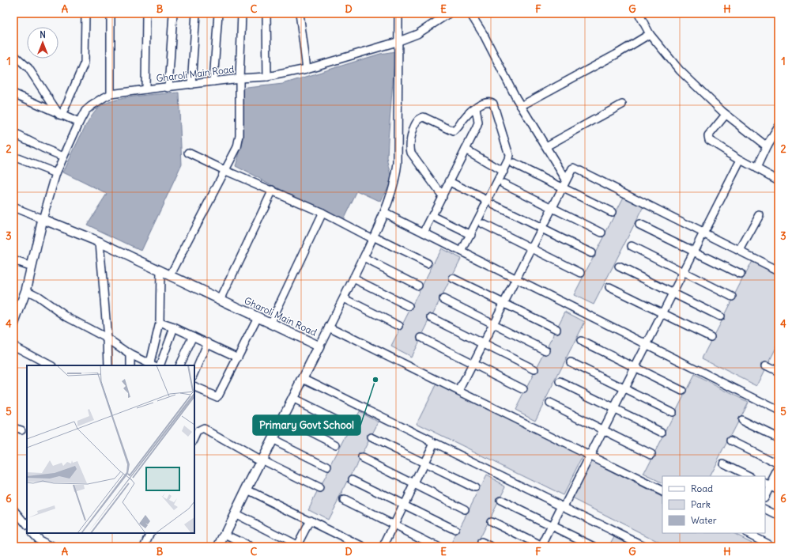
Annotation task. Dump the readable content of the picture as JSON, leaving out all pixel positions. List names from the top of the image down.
{
  "streets": {
    "street": ["Gharoli Main Road"]
  },
  "places": ["Primary Govt School"],
  "legend": ["Road", "Park", "Water"],
  "north": "top",
  "grid": {
    "columns": [
      "A",
      "B",
      "C",
      "D",
      "E",
      "F",
      "G",
      "H"
    ],
    "rows": [
      "1",
      "2",
      "3",
      "4",
      "5",
      "6"
    ]
  }
}
